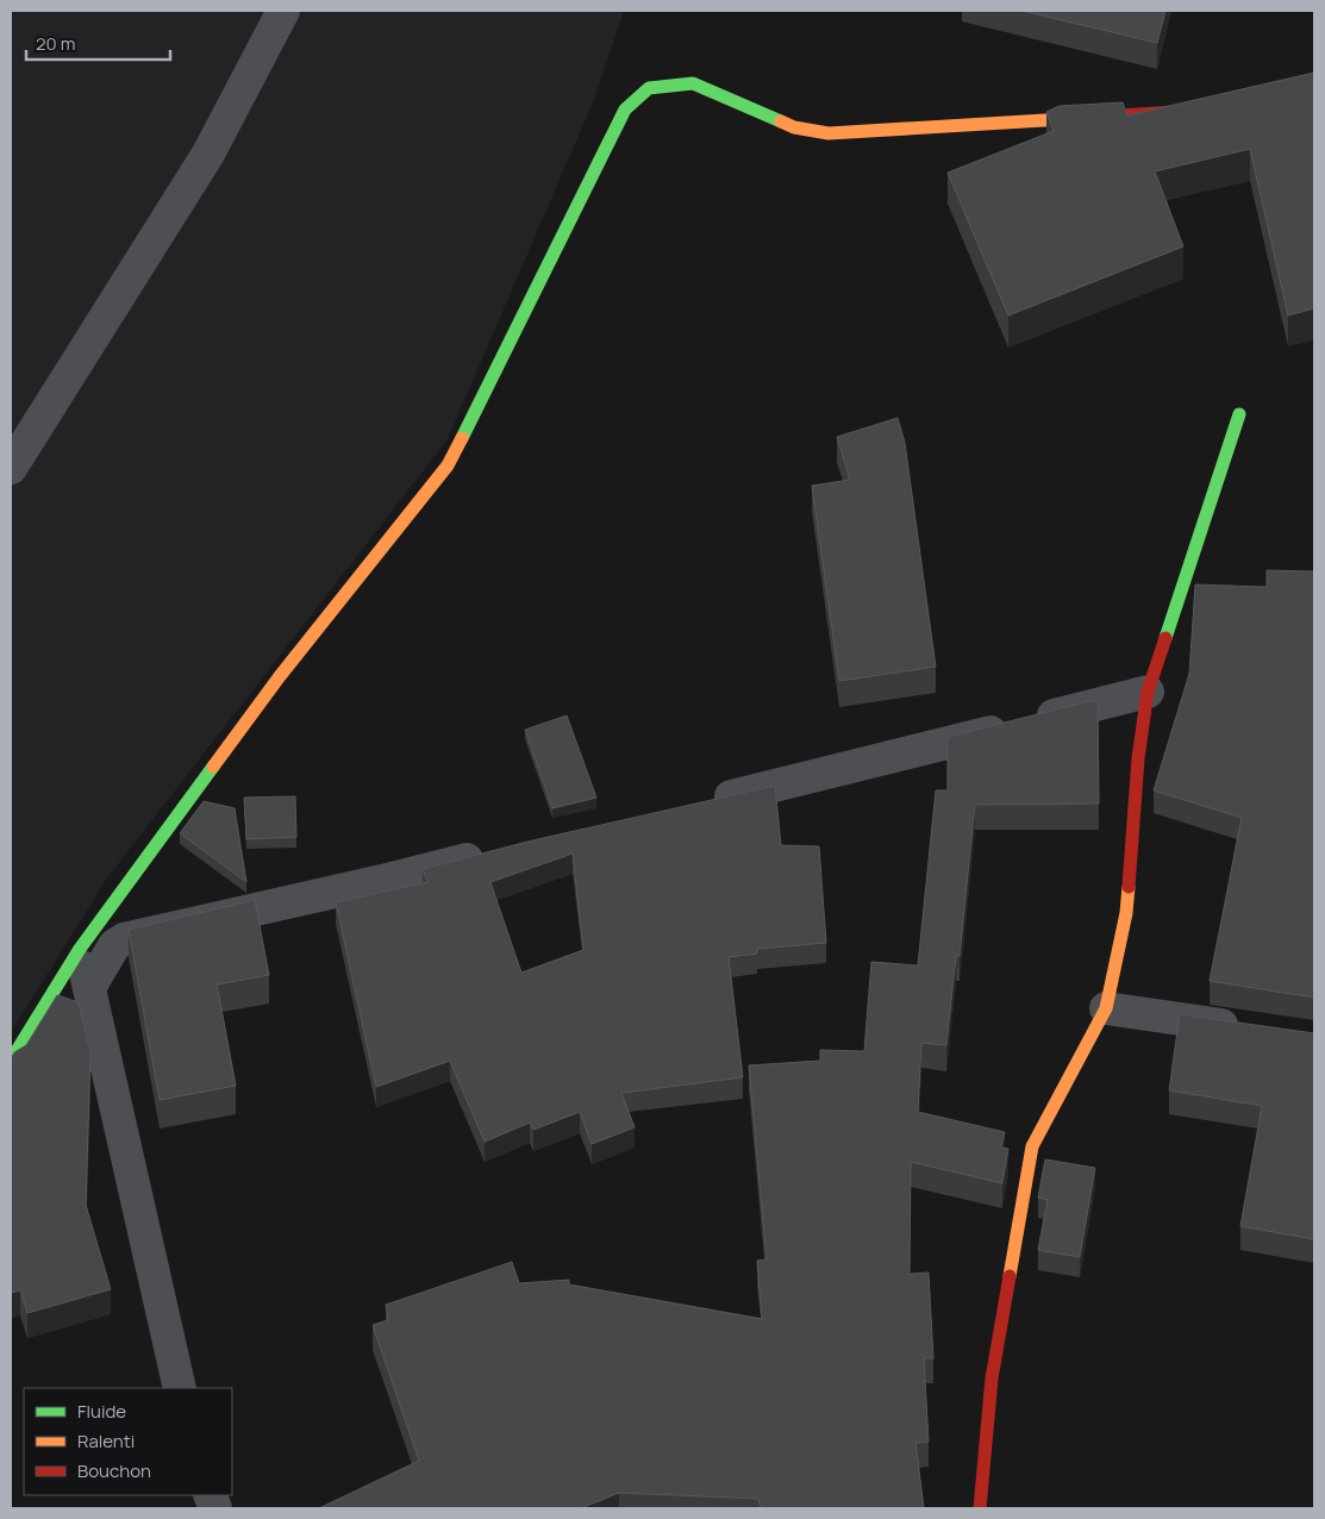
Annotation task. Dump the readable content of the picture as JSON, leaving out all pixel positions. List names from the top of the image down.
{
  "legend": ["Fluide", "Ralenti", "Bouchon"],
  "scale_bar": "20 m"
}
